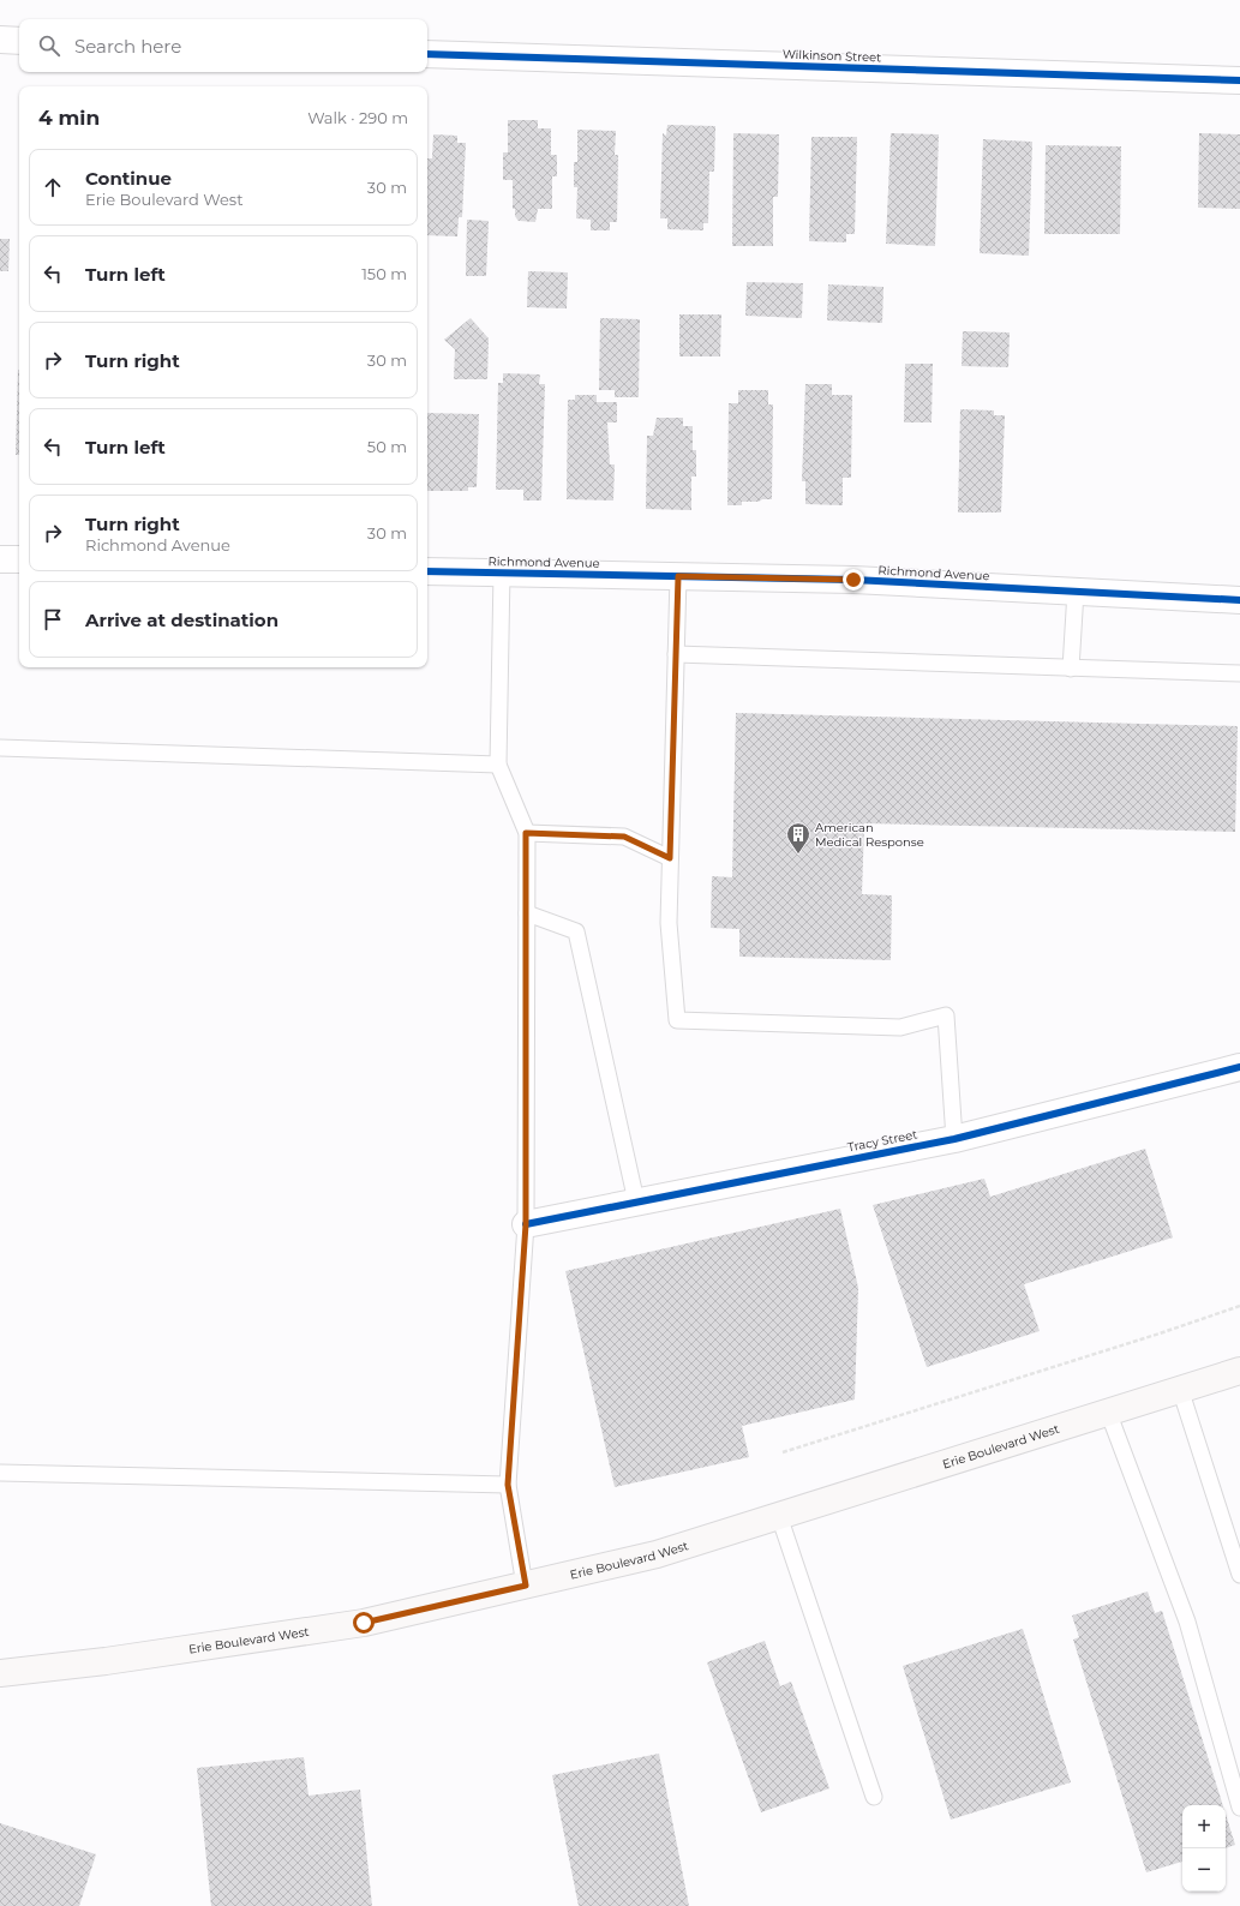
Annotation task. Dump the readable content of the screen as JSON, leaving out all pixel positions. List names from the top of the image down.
{
  "streets": {
    "main road": ["Erie Boulevard West"],
    "street": ["Wilkinson Street", "Richmond Avenue", "Tracy Street"]
  },
  "places": {
    "building": ["American Medical Response"]
  },
  "page": {
    "search": "Search here",
    "heading": ["4 min", "Walk · 290 m"],
    "list": [
      ["Continue", "Erie Boulevard West", "30 m"],
      ["Turn left", "150 m"],
      ["Turn right", "30 m"],
      ["Turn left", "50 m"],
      ["Turn right", "Richmond Avenue", "30 m"],
      "Arrive at destination"
    ],
    "map_buttons": ["+", "−"]
  }
}
